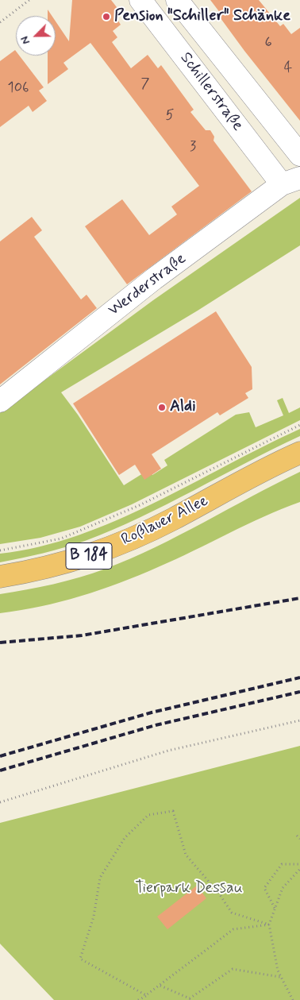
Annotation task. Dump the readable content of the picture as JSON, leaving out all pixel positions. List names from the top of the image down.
{
  "streets": {
    "main road": ["Roßlauer Allee", "B 184"],
    "street": ["Schillerstraße", "Werderstraße"]
  },
  "crossings": [
    ["Schillerstraße", "Werderstraße"]
  ],
  "parks": ["Tierpark Dessau"],
  "places": ["Pension \"Schiller\" Schänke", "Aldi"],
  "house_numbers": [
    "6",
    "4",
    "7",
    "106",
    "5",
    "3"
  ],
  "north": "bottom left"
}
